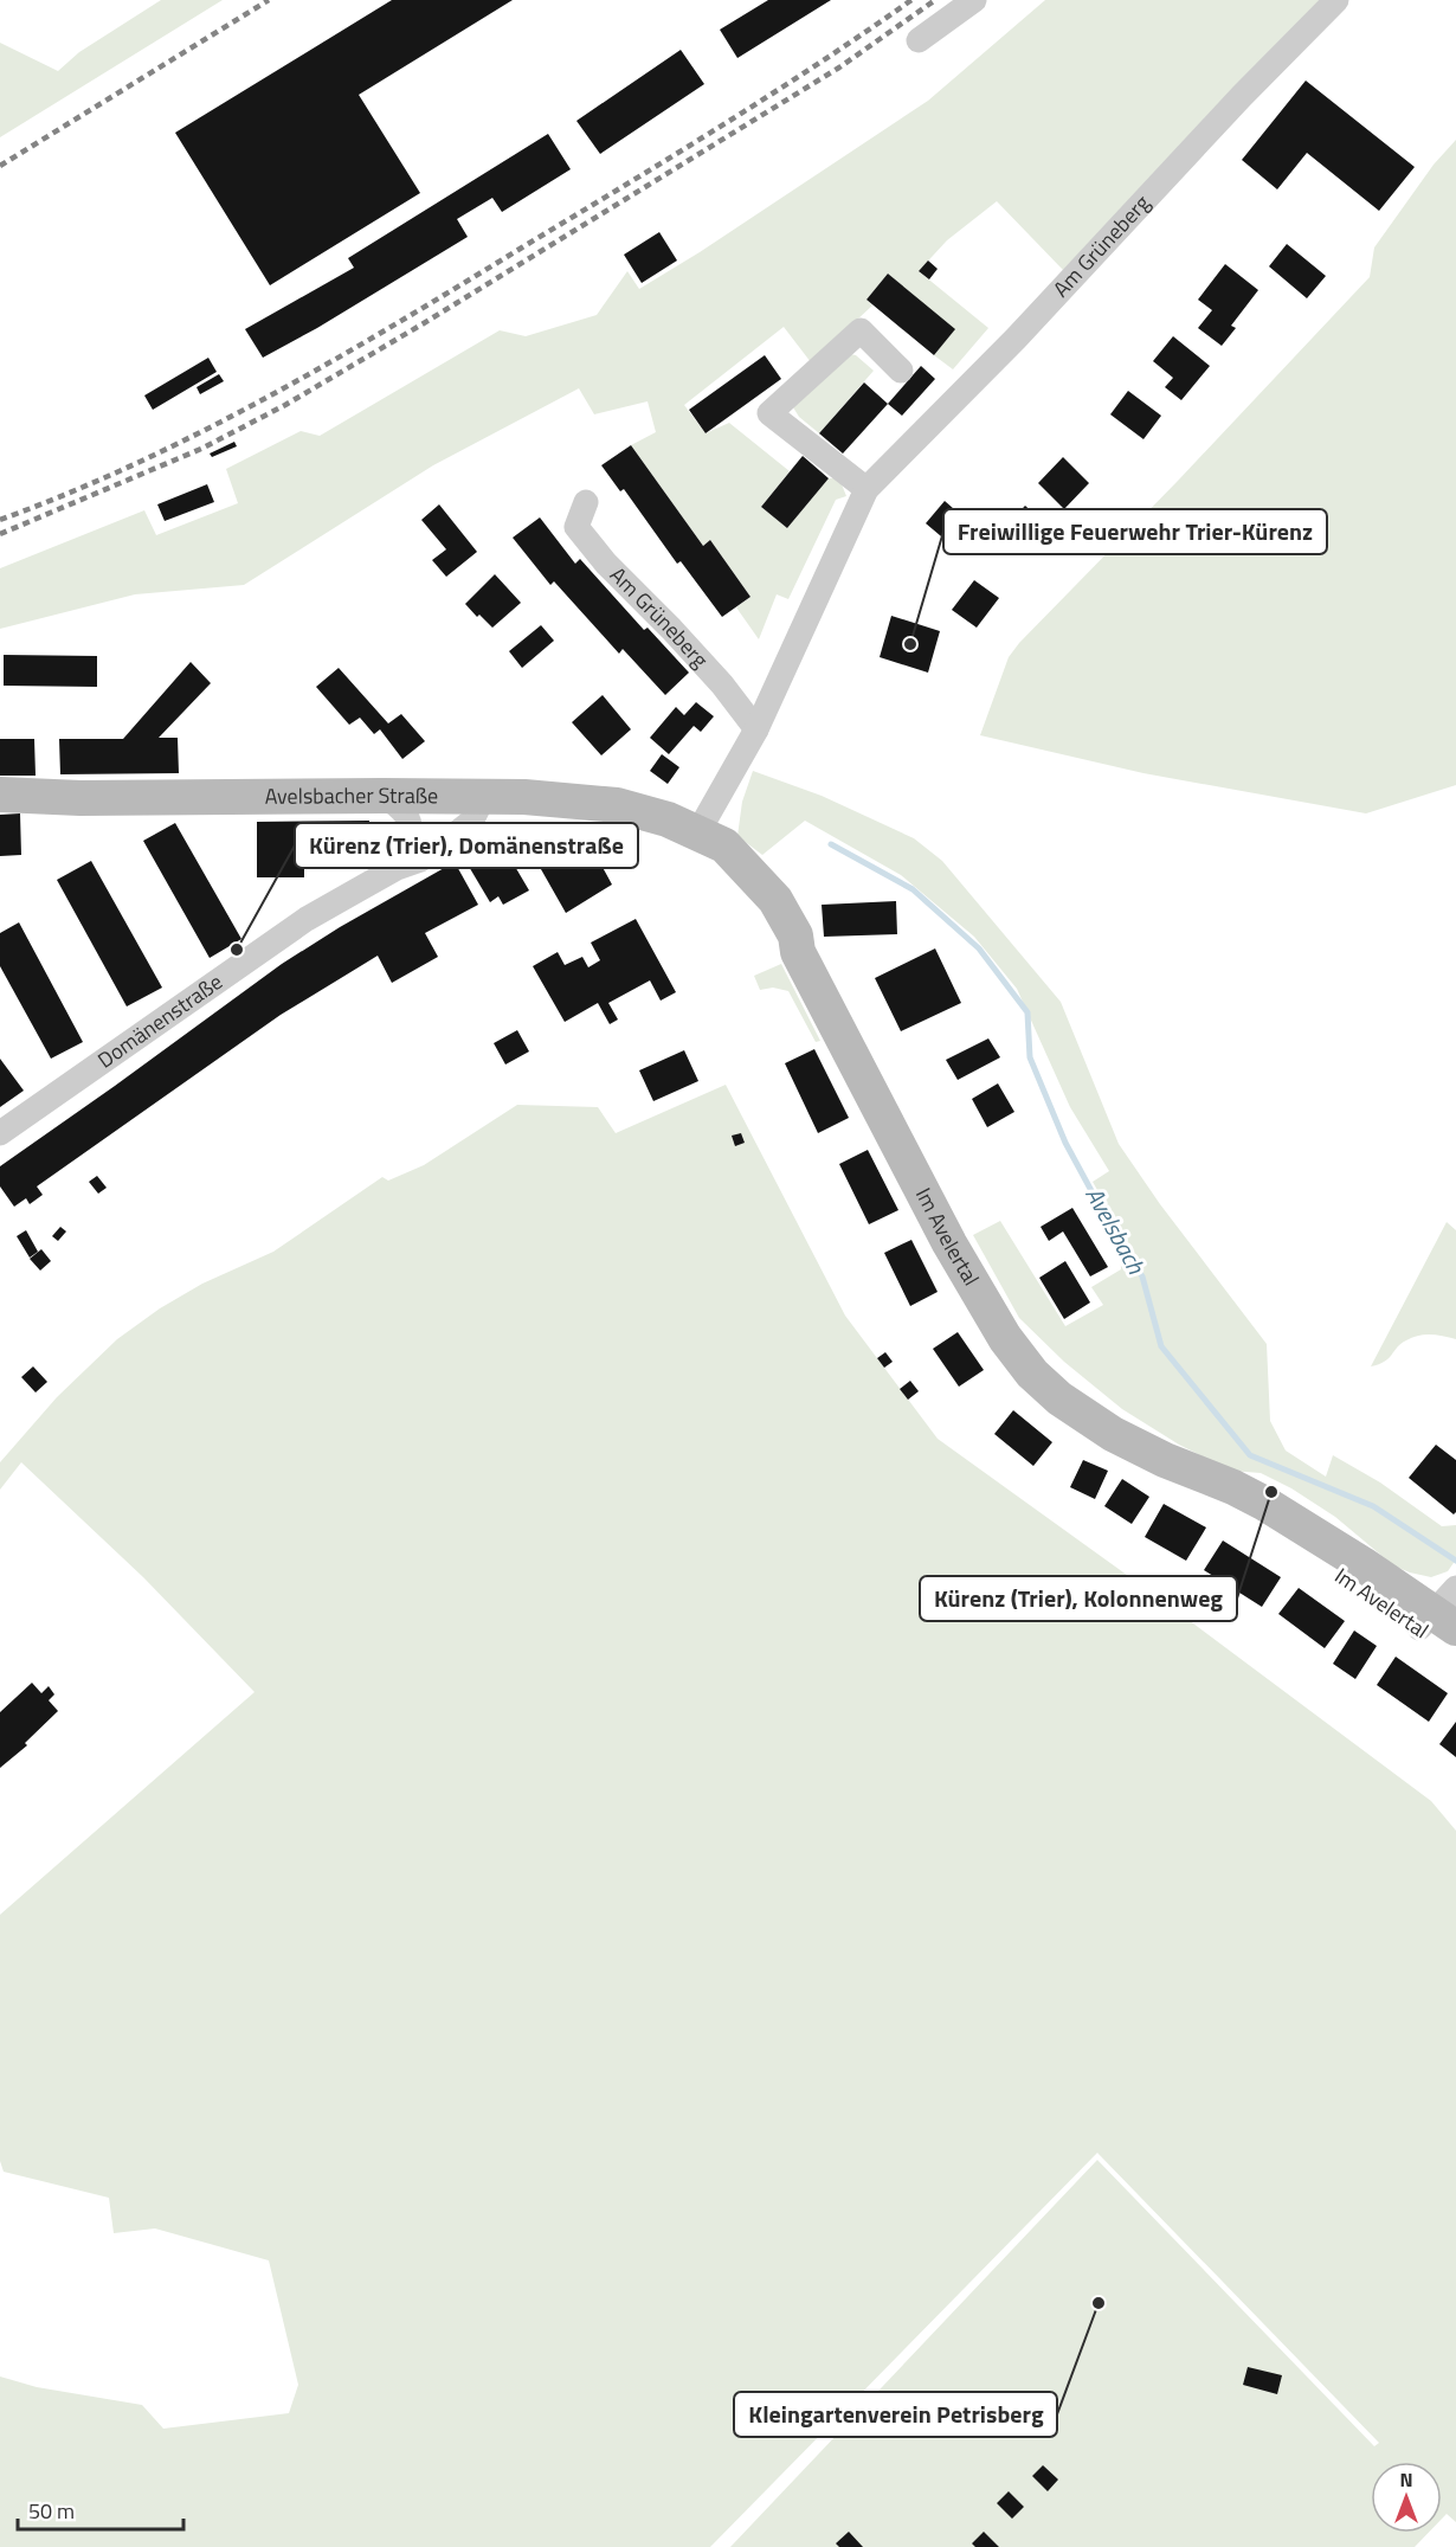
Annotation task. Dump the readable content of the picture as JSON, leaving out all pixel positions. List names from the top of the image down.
{
  "streets": {
    "main road": ["Avelsbacher Straße", "Im Avelertal"],
    "street": ["Am Grüneberg", "Domänenstraße"]
  },
  "crossings": [
    ["Am Grüneberg", "Avelsbacher Straße"],
    ["Am Grüneberg", "Im Avelertal"],
    ["Avelsbacher Straße", "Domänenstraße"],
    ["Avelsbacher Straße", "Im Avelertal"]
  ],
  "water": ["Avelsbach"],
  "places": [
    "Freiwillige Feuerwehr Trier-Kürenz",
    "Kürenz (Trier), Domänenstraße",
    "Kürenz (Trier), Kolonnenweg",
    "Kleingartenverein Petrisberg"
  ],
  "scale_bar": "50 m",
  "north": "top"
}
